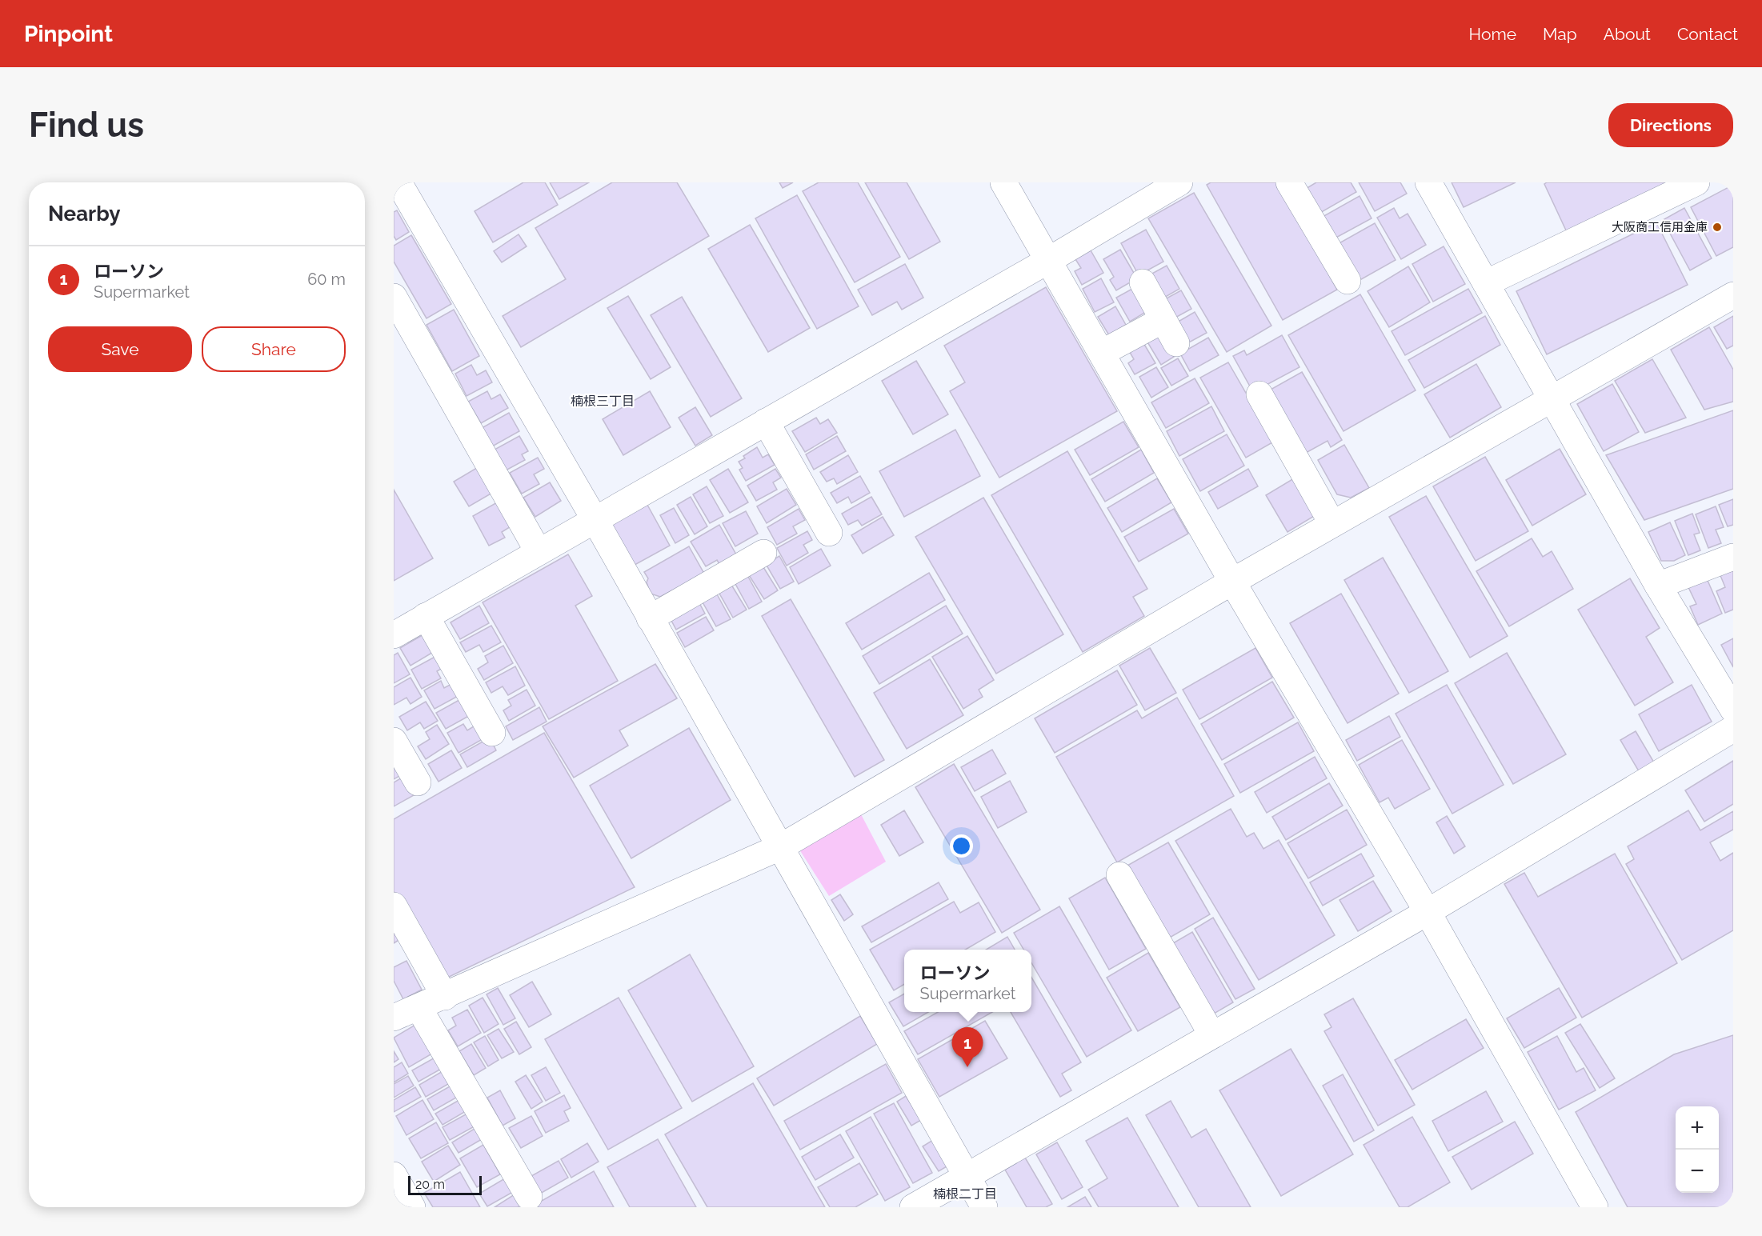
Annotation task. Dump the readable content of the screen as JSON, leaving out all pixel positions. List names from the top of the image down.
{
  "districts": ["楠根三丁目", "楠根二丁目"],
  "places": ["大阪商工信用金庫"],
  "scale_bar": "20 m",
  "page": {
    "header": "Pinpoint",
    "nav": [
      "Home",
      "Map",
      "About",
      "Contact"
    ],
    "buttons": [
      "Directions",
      ["Save", "Share"]
    ],
    "title": "Find us",
    "heading": "Nearby",
    "list": [
      {
        "mark": "1",
        "name": "ローソン",
        "note": "Supermarket",
        "value": "60 m"
      }
    ],
    "popup": ["ローソン", "Supermarket"],
    "pins": "1",
    "map_buttons": ["+", "−"],
    "scale": "20 m"
  }
}
